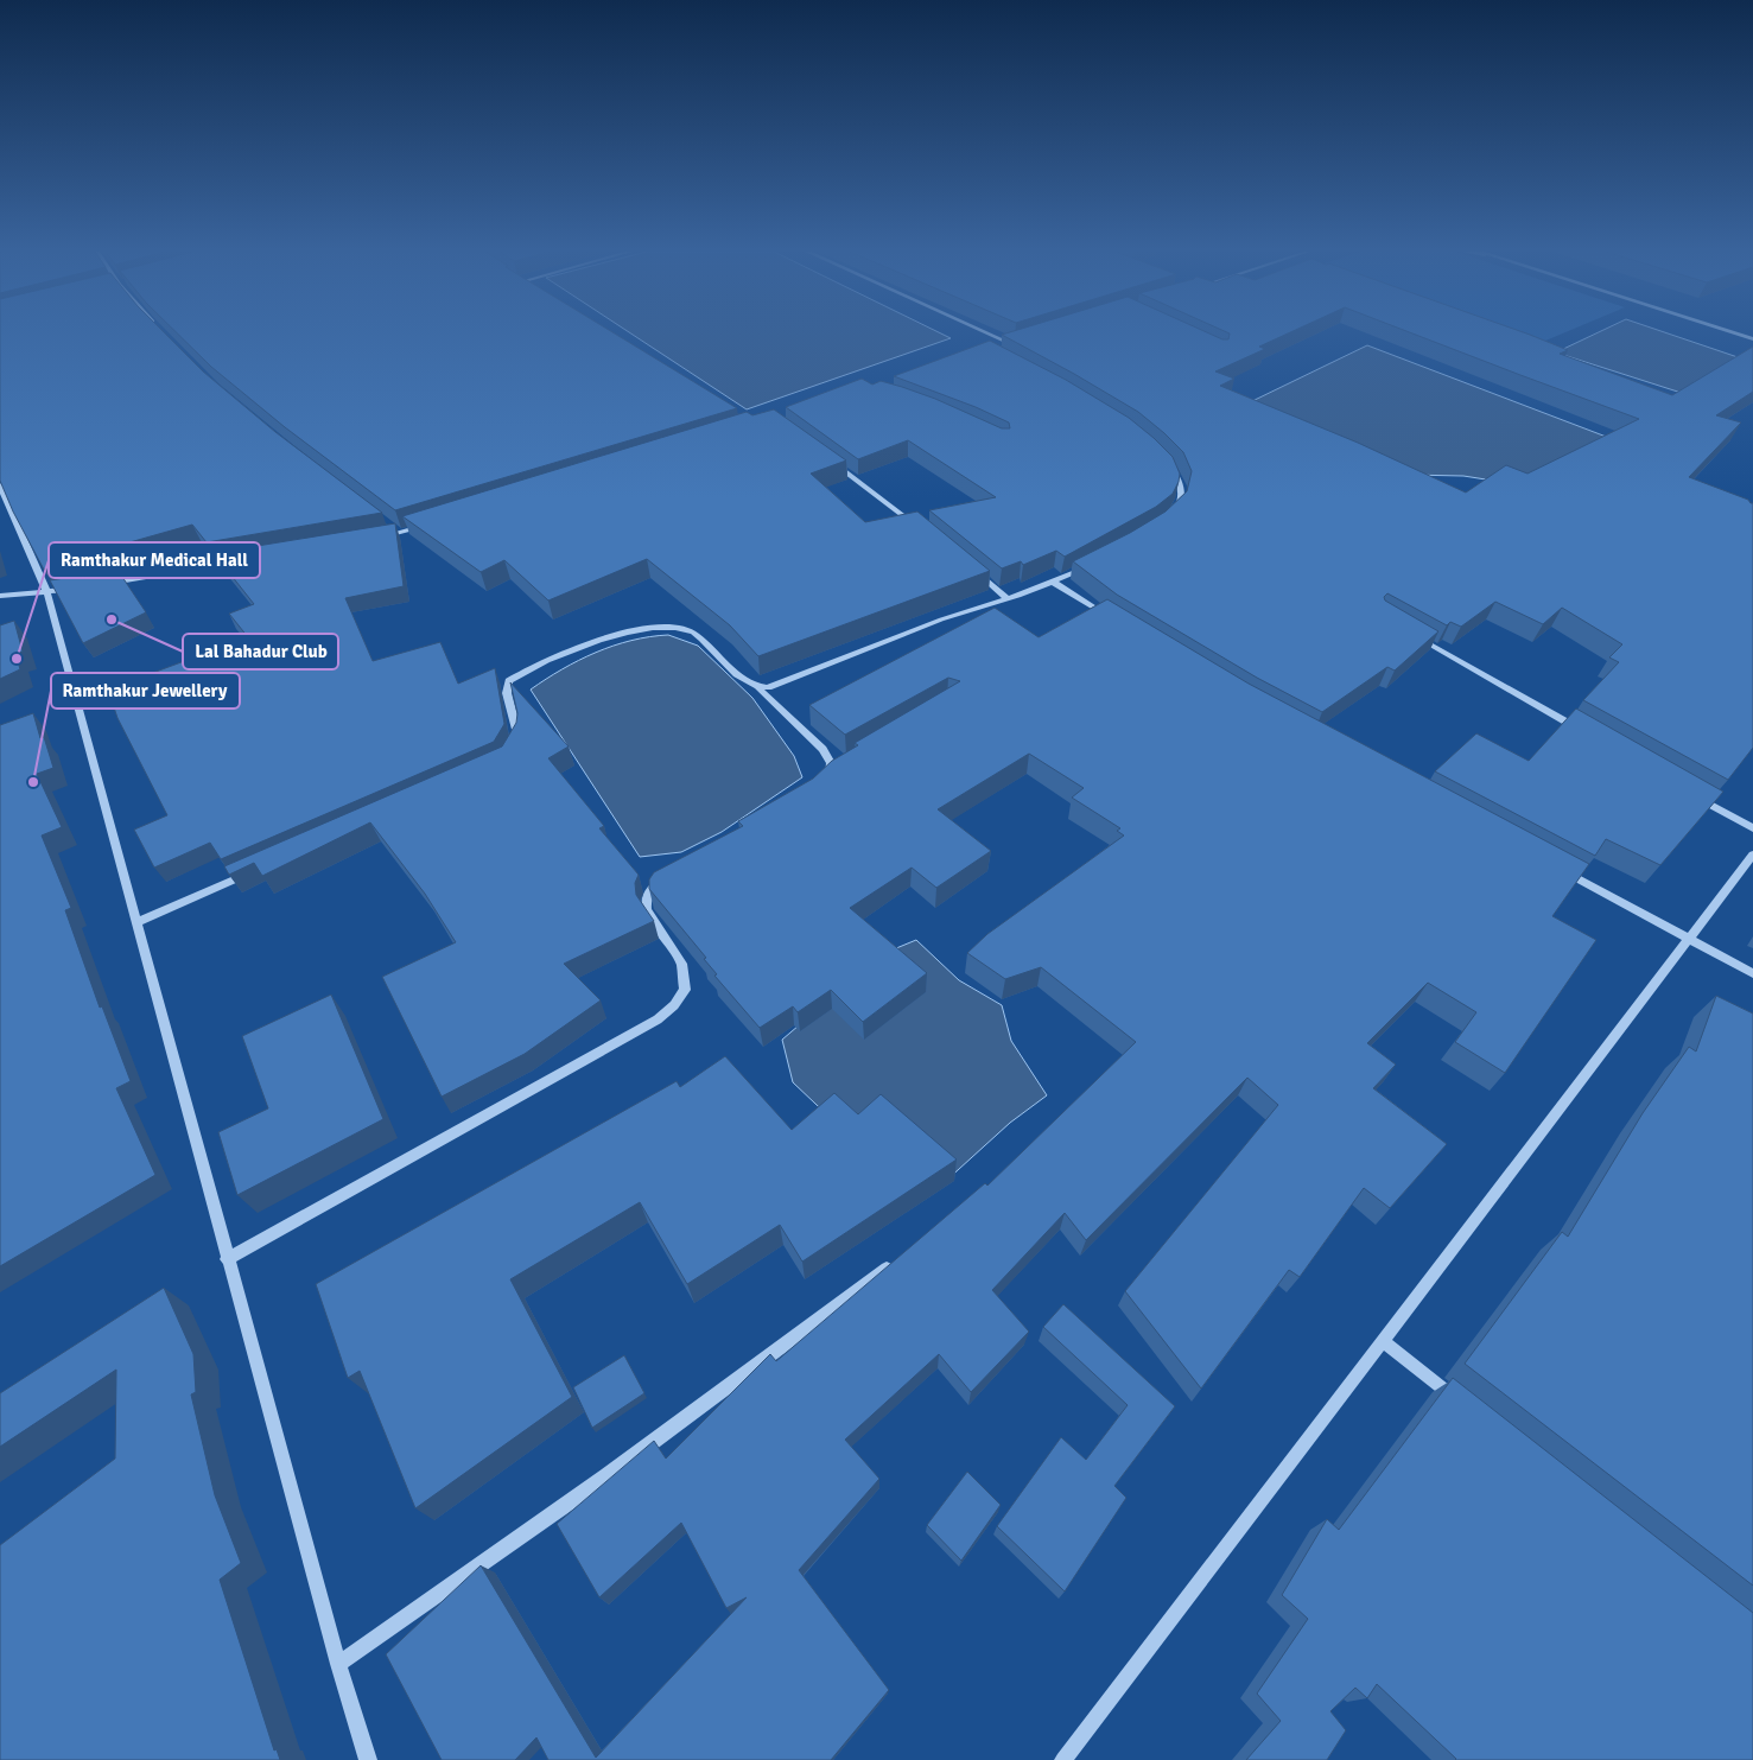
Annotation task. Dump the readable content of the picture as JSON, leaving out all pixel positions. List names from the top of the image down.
{
  "places": ["Lal Bahadur Club", "Ramthakur Medical Hall", "Ramthakur Jewellery"]
}
